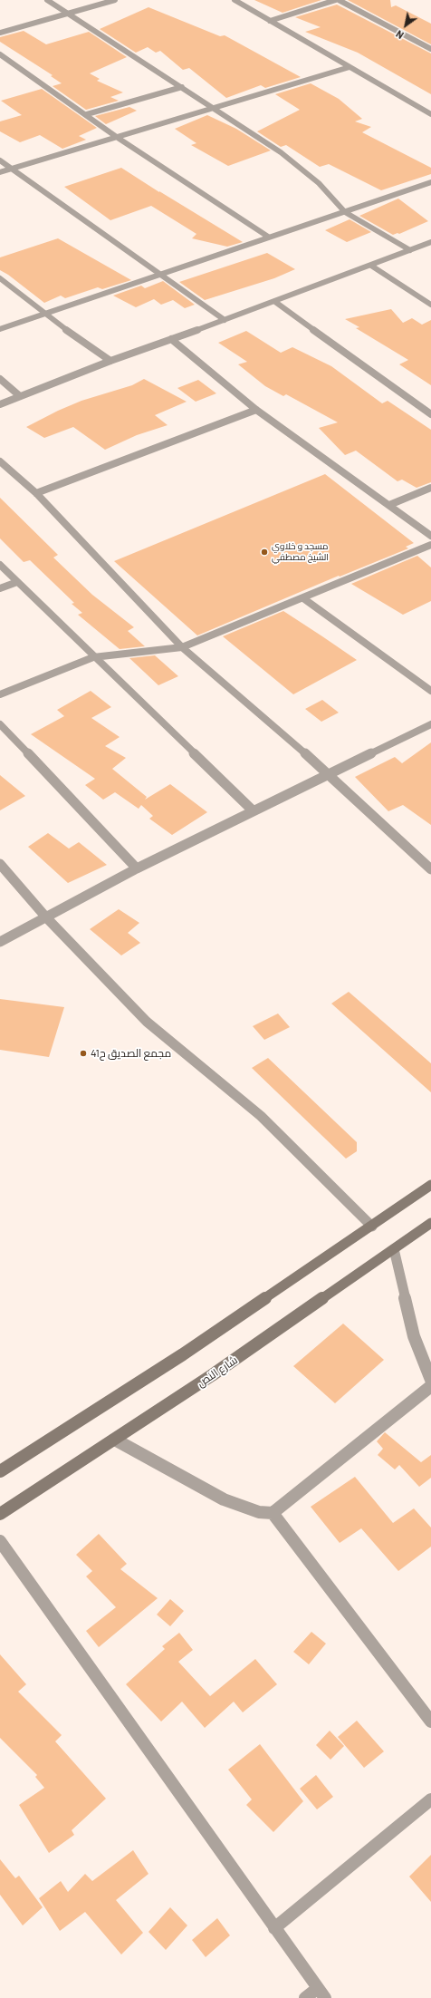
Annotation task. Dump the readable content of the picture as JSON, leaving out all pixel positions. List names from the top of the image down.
{
  "streets": {
    "main road": ["شارع النص"]
  },
  "places": ["مسجد و خلاوي الشيخ مصطفي", "مجمع الصديق ح41"],
  "north": "bottom left"
}
